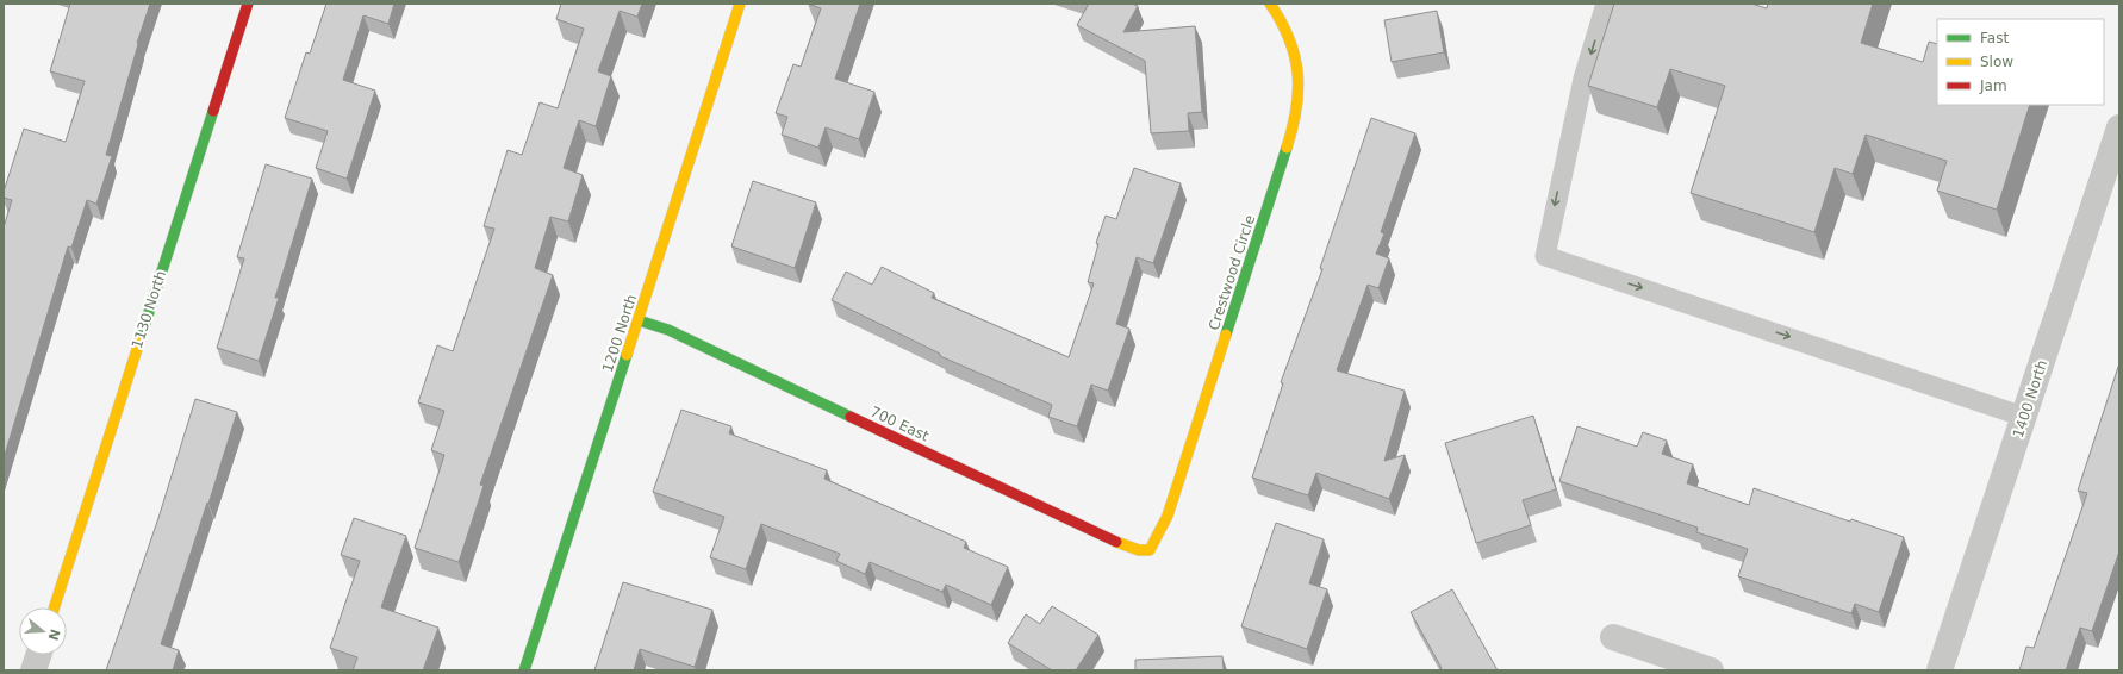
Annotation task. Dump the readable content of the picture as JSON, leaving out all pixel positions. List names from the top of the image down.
{
  "streets": {
    "street": [
      "Crestwood Circle",
      "1130 North",
      "1200 North",
      "1400 North",
      "700 East"
    ]
  },
  "crossings": [
    ["Crestwood Circle", "700 East"],
    ["1200 North", "700 East"]
  ],
  "legend": ["Fast", "Slow", "Jam"],
  "north": "right"
}
